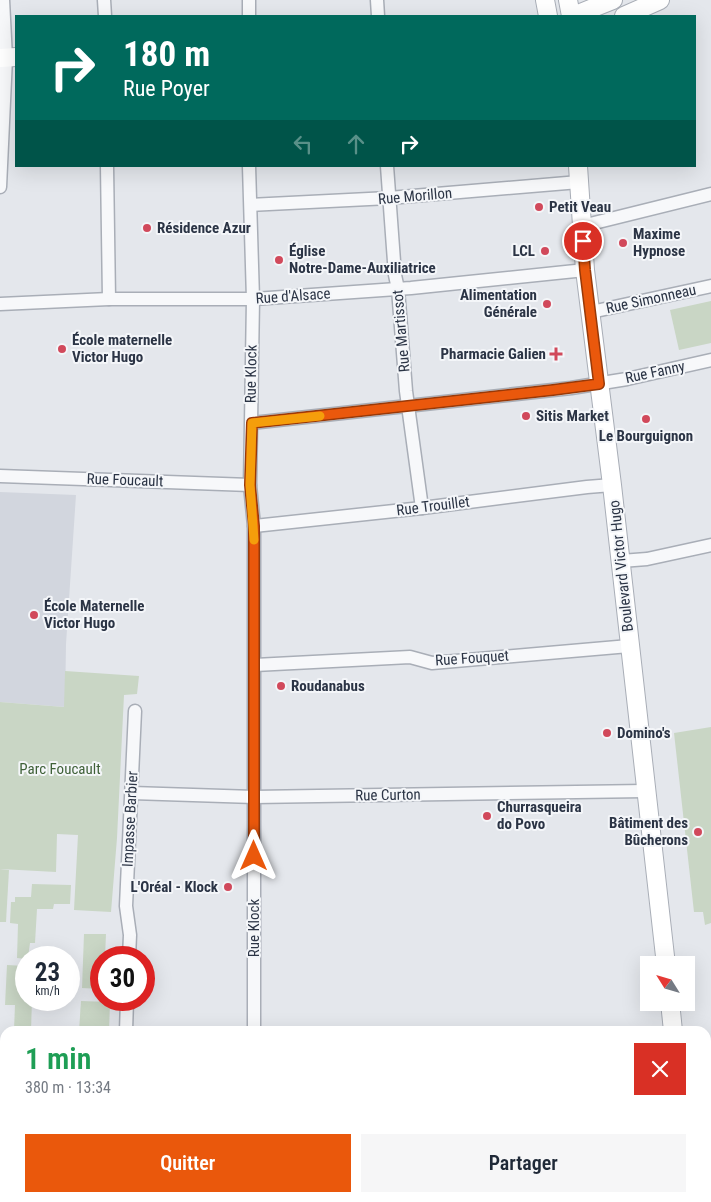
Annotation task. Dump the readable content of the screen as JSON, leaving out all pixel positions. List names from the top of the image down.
{
  "streets": {
    "main road": ["Boulevard Victor Hugo"],
    "street": [
      "Rue Morillon",
      "Rue d'Alsace",
      "Rue Simonneau",
      "Rue Martissot",
      "Rue Fanny",
      "Rue Klock",
      "Rue Foucault",
      "Rue Trouillet",
      "Rue Fouquet",
      "Rue Curton",
      "Impasse Barbier"
    ]
  },
  "crossings": [
    ["Rue Morillon", "Rue Martissot"],
    ["Rue Morillon", "Rue Klock"],
    ["Rue Morillon", "Boulevard Victor Hugo"],
    ["Rue d'Alsace", "Rue Martissot"],
    ["Rue d'Alsace", "Rue Klock"],
    ["Rue d'Alsace", "Boulevard Victor Hugo"],
    ["Rue Simonneau", "Boulevard Victor Hugo"],
    ["Rue Martissot", "Rue Fanny"],
    ["Rue Martissot", "Rue Trouillet"],
    ["Rue Fanny", "Rue Klock"],
    ["Rue Fanny", "Boulevard Victor Hugo"],
    ["Rue Klock", "Rue Foucault"],
    ["Rue Klock", "Rue Trouillet"],
    ["Rue Klock", "Rue Fouquet"],
    ["Rue Klock", "Rue Curton"],
    ["Rue Trouillet", "Boulevard Victor Hugo"],
    ["Boulevard Victor Hugo", "Rue Fouquet"],
    ["Boulevard Victor Hugo", "Rue Curton"],
    ["Rue Curton", "Impasse Barbier"]
  ],
  "parks": ["Parc Foucault"],
  "places": {
    "other": [
      "Petit Veau",
      "Résidence Azur",
      "Maxime Hypnose",
      "LCL",
      "Église Notre-Dame-Auxiliatrice",
      "Alimentation Générale",
      "École maternelle Victor Hugo",
      "Sitis Market",
      "Le Bourguignon",
      "École Maternelle Victor Hugo",
      "Roudanabus",
      "Domino's",
      "Churrasqueira do Povo",
      "Bâtiment des Bûcherons",
      "L'Oréal - Klock"
    ],
    "health": ["Pharmacie Galien"]
  },
  "north": "top left",
  "page": {
    "turn": ["180 m", "Rue Poyer"],
    "speed": "23 km/h",
    "limit": "30",
    "heading": ["1 min", "380 m · 13:34"],
    "buttons": ["Quitter", "Partager"]
  }
}
